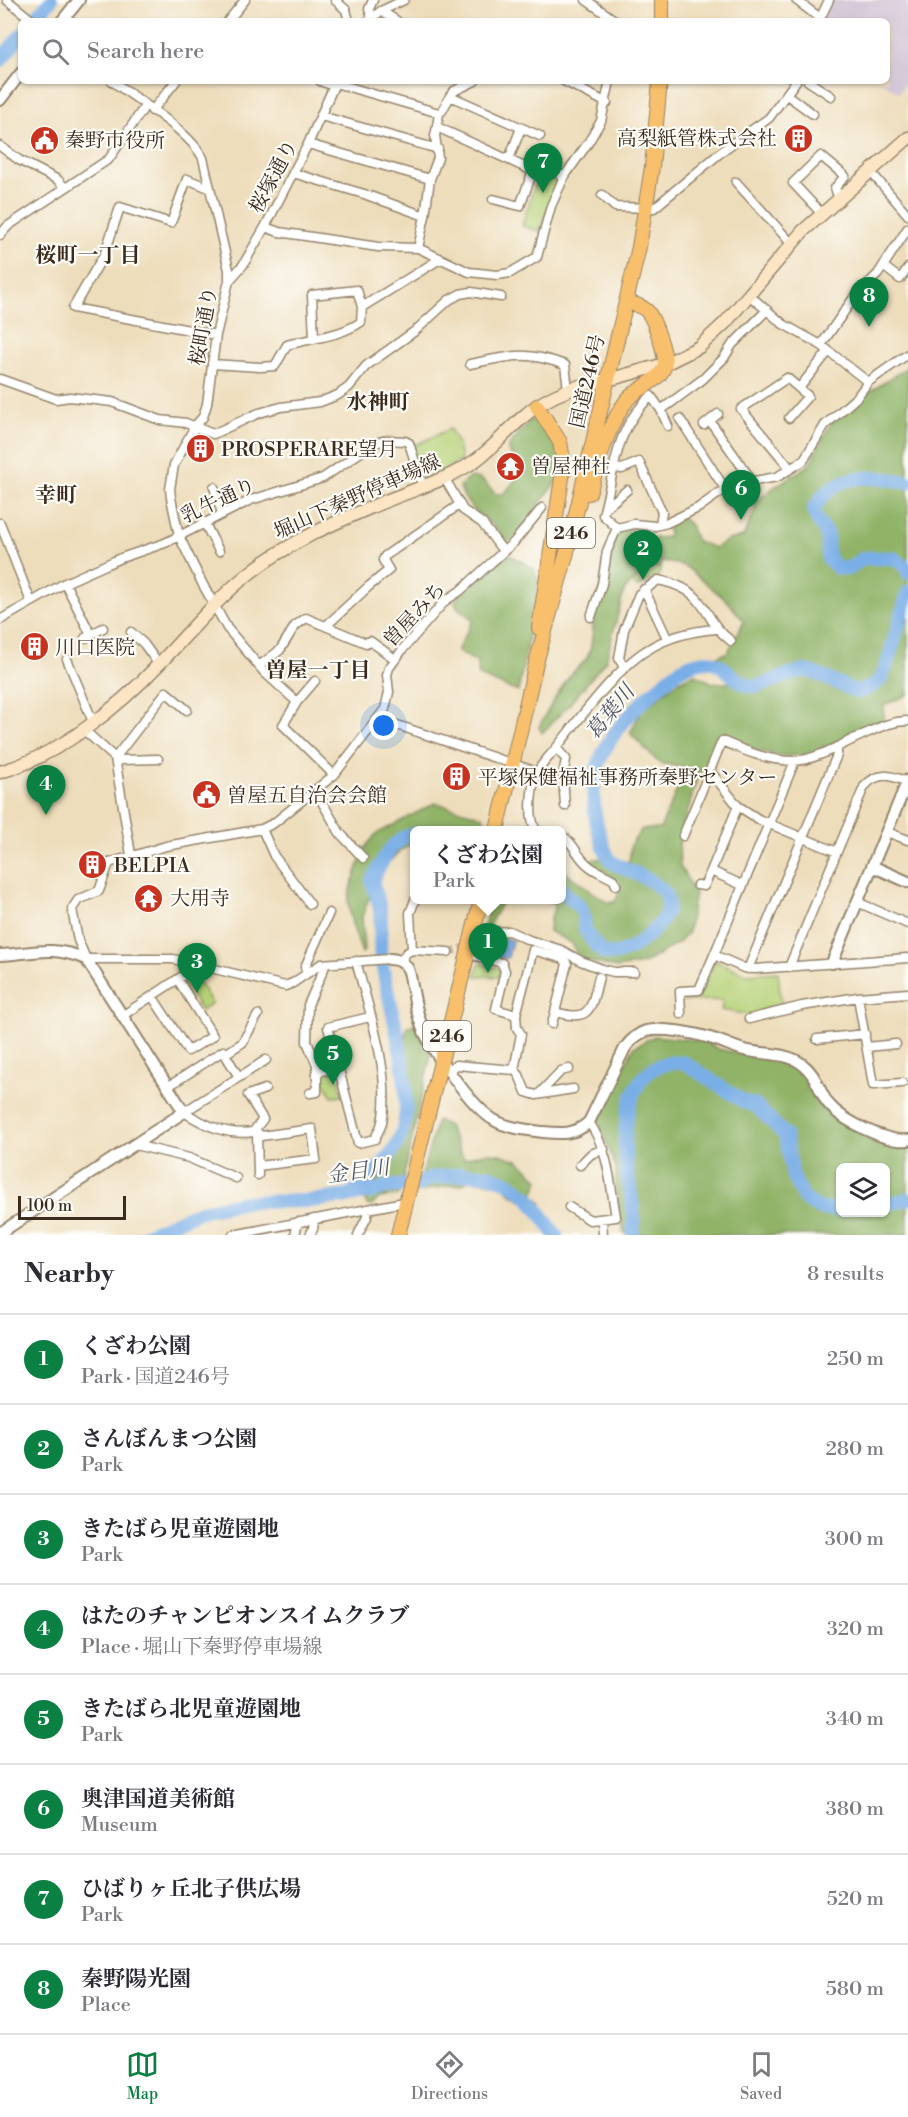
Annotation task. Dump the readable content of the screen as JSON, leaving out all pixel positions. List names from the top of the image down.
{
  "streets": {
    "highway": ["国道246号", "246"],
    "main road": ["堀山下秦野停車場線"],
    "street": [
      "桜塚通り",
      "桜町通り",
      "乳牛通り",
      "曽屋みち"
    ]
  },
  "crossings": [
    ["桜塚通り", "桜町通り"],
    ["桜町通り", "堀山下秦野停車場線"],
    ["桜町通り", "乳牛通り"],
    ["堀山下秦野停車場線", "乳牛通り"]
  ],
  "districts": [
    "桜町一丁目",
    "水神町",
    "幸町",
    "曽屋一丁目"
  ],
  "water": ["葛葉川", "金目川"],
  "places": {
    "building": [
      "高梨紙管株式会社",
      "PROSPERARE望月",
      "川口医院",
      "平塚保健福祉事務所秦野センター",
      "BELPIA"
    ],
    "public building": ["秦野市役所", "曽屋五自治会会館"],
    "temple": ["曽屋神社", "大用寺"]
  },
  "scale_bar": "100 m",
  "page": {
    "search": "Search here",
    "pins": [
      "7",
      "8",
      "6",
      "2",
      "4",
      "1",
      "3",
      "5"
    ],
    "popup": ["くざわ公園", "Park"],
    "scale": "100 m",
    "heading": ["Nearby", "8 results"],
    "list": [
      {
        "mark": "1",
        "name": "くざわ公園",
        "note": "Park · 国道246号",
        "value": "250 m"
      },
      {
        "mark": "2",
        "name": "さんぼんまつ公園",
        "note": "Park",
        "value": "280 m"
      },
      {
        "mark": "3",
        "name": "きたばら児童遊園地",
        "note": "Park",
        "value": "300 m"
      },
      {
        "mark": "4",
        "name": "はたのチャンピオンスイムクラブ",
        "note": "Place · 堀山下秦野停車場線",
        "value": "320 m"
      },
      {
        "mark": "5",
        "name": "きたばら北児童遊園地",
        "note": "Park",
        "value": "340 m"
      },
      {
        "mark": "6",
        "name": "奥津国道美術館",
        "note": "Museum",
        "value": "380 m"
      },
      {
        "mark": "7",
        "name": "ひばりヶ丘北子供広場",
        "note": "Park",
        "value": "520 m"
      },
      {
        "mark": "8",
        "name": "秦野陽光園",
        "note": "Place",
        "value": "580 m"
      }
    ],
    "nav": ["Map", "Directions", "Saved"]
  }
}
